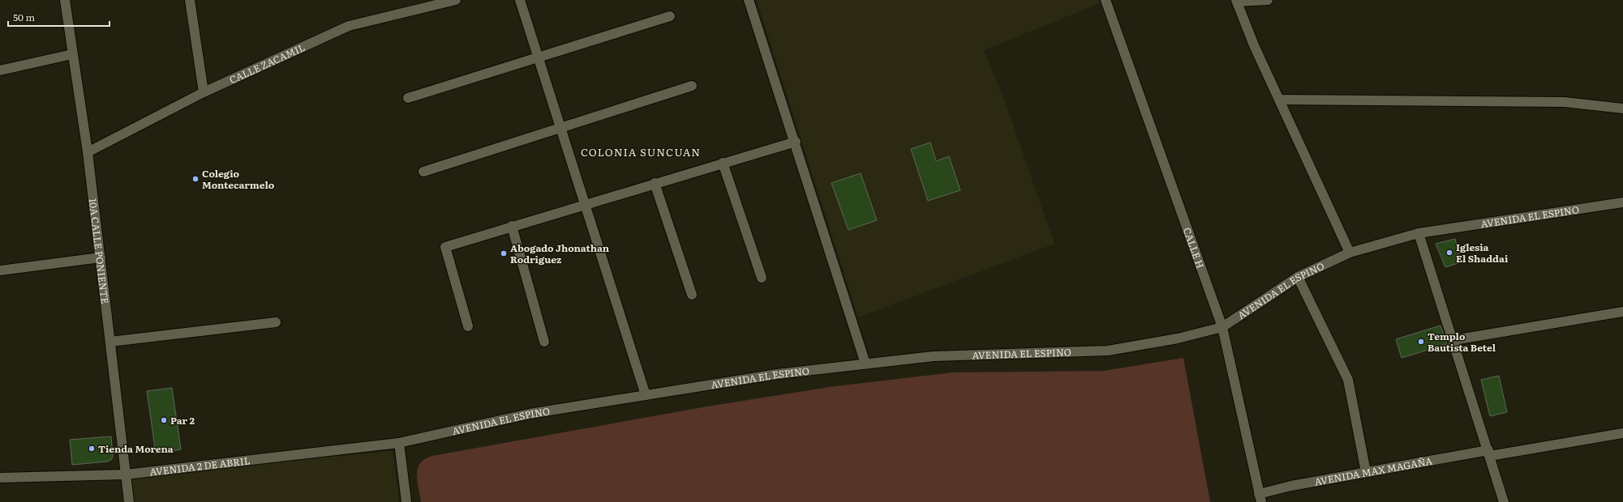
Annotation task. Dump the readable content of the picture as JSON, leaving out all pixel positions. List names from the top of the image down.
{
  "streets": {
    "street": [
      "CALLE ZACAMIL",
      "AVENIDA EL ESPINO",
      "CALLE H",
      "10A CALLE PONIENTE",
      "AVENIDA 2 DE ABRIL",
      "AVENIDA MAX MAGAÑA"
    ]
  },
  "crossings": [
    ["CALLE ZACAMIL", "10A CALLE PONIENTE"],
    ["AVENIDA EL ESPINO", "CALLE H"],
    ["AVENIDA EL ESPINO", "AVENIDA 2 DE ABRIL"],
    ["CALLE H", "AVENIDA MAX MAGAÑA"],
    ["10A CALLE PONIENTE", "AVENIDA 2 DE ABRIL"]
  ],
  "districts": ["COLONIA SUNCUAN"],
  "places": [
    "Colegio Montecarmelo",
    "Iglesia El Shaddai",
    "Abogado Jhonathan Rodriguez",
    "Templo Bautista Betel",
    "Par 2",
    "Tienda Morena"
  ],
  "scale_bar": "50 m"
}
